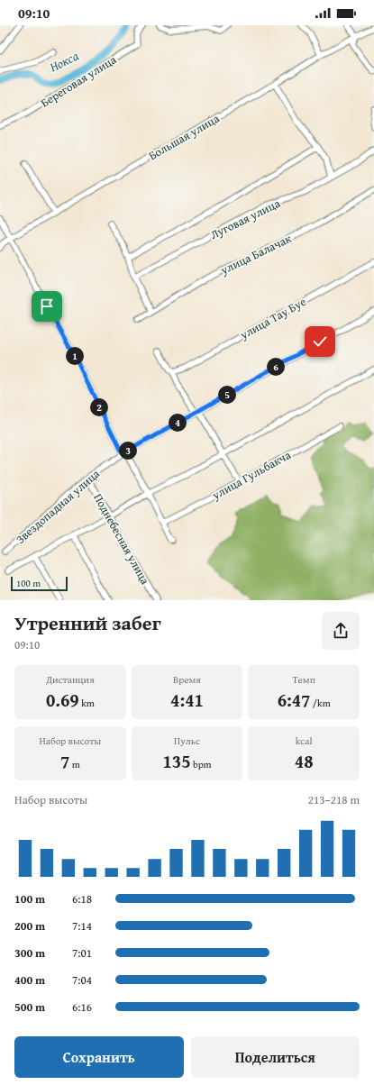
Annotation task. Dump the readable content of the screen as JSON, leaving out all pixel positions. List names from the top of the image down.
{
  "streets": {
    "street": [
      "Береговая улица",
      "Большая улица",
      "Луговая улица",
      "улица Балачак",
      "улица Тау Буе",
      "улица Гульбакча",
      "Звездопадная улица",
      "Поднебесная улица"
    ]
  },
  "crossings": [
    ["Звездопадная улица", "Поднебесная улица"]
  ],
  "water": ["Нокса"],
  "scale_bar": "100 m",
  "page": {
    "status": "09:10",
    "pins": [
      "1",
      "6",
      "5",
      "2",
      "4",
      "3"
    ],
    "scale": "100 m",
    "heading": ["Утренний забег", "09:10"],
    "stats": [
      ["Дистанция", "0.69 km"],
      ["Время", "4:41"],
      ["Темп", "6:47 /km"],
      ["Набор высоты", "7 m"],
      ["Пульс", "135 bpm"],
      ["kcal", "48"]
    ],
    "chart": ["Набор высоты", "213–218 m"],
    "list": [
      {
        "name": "100 m",
        "note": "6:18"
      },
      {
        "name": "200 m",
        "note": "7:14"
      },
      {
        "name": "300 m",
        "note": "7:01"
      },
      {
        "name": "400 m",
        "note": "7:04"
      },
      {
        "name": "500 m",
        "note": "6:16"
      }
    ],
    "buttons": ["Сохранить", "Поделиться"]
  }
}
